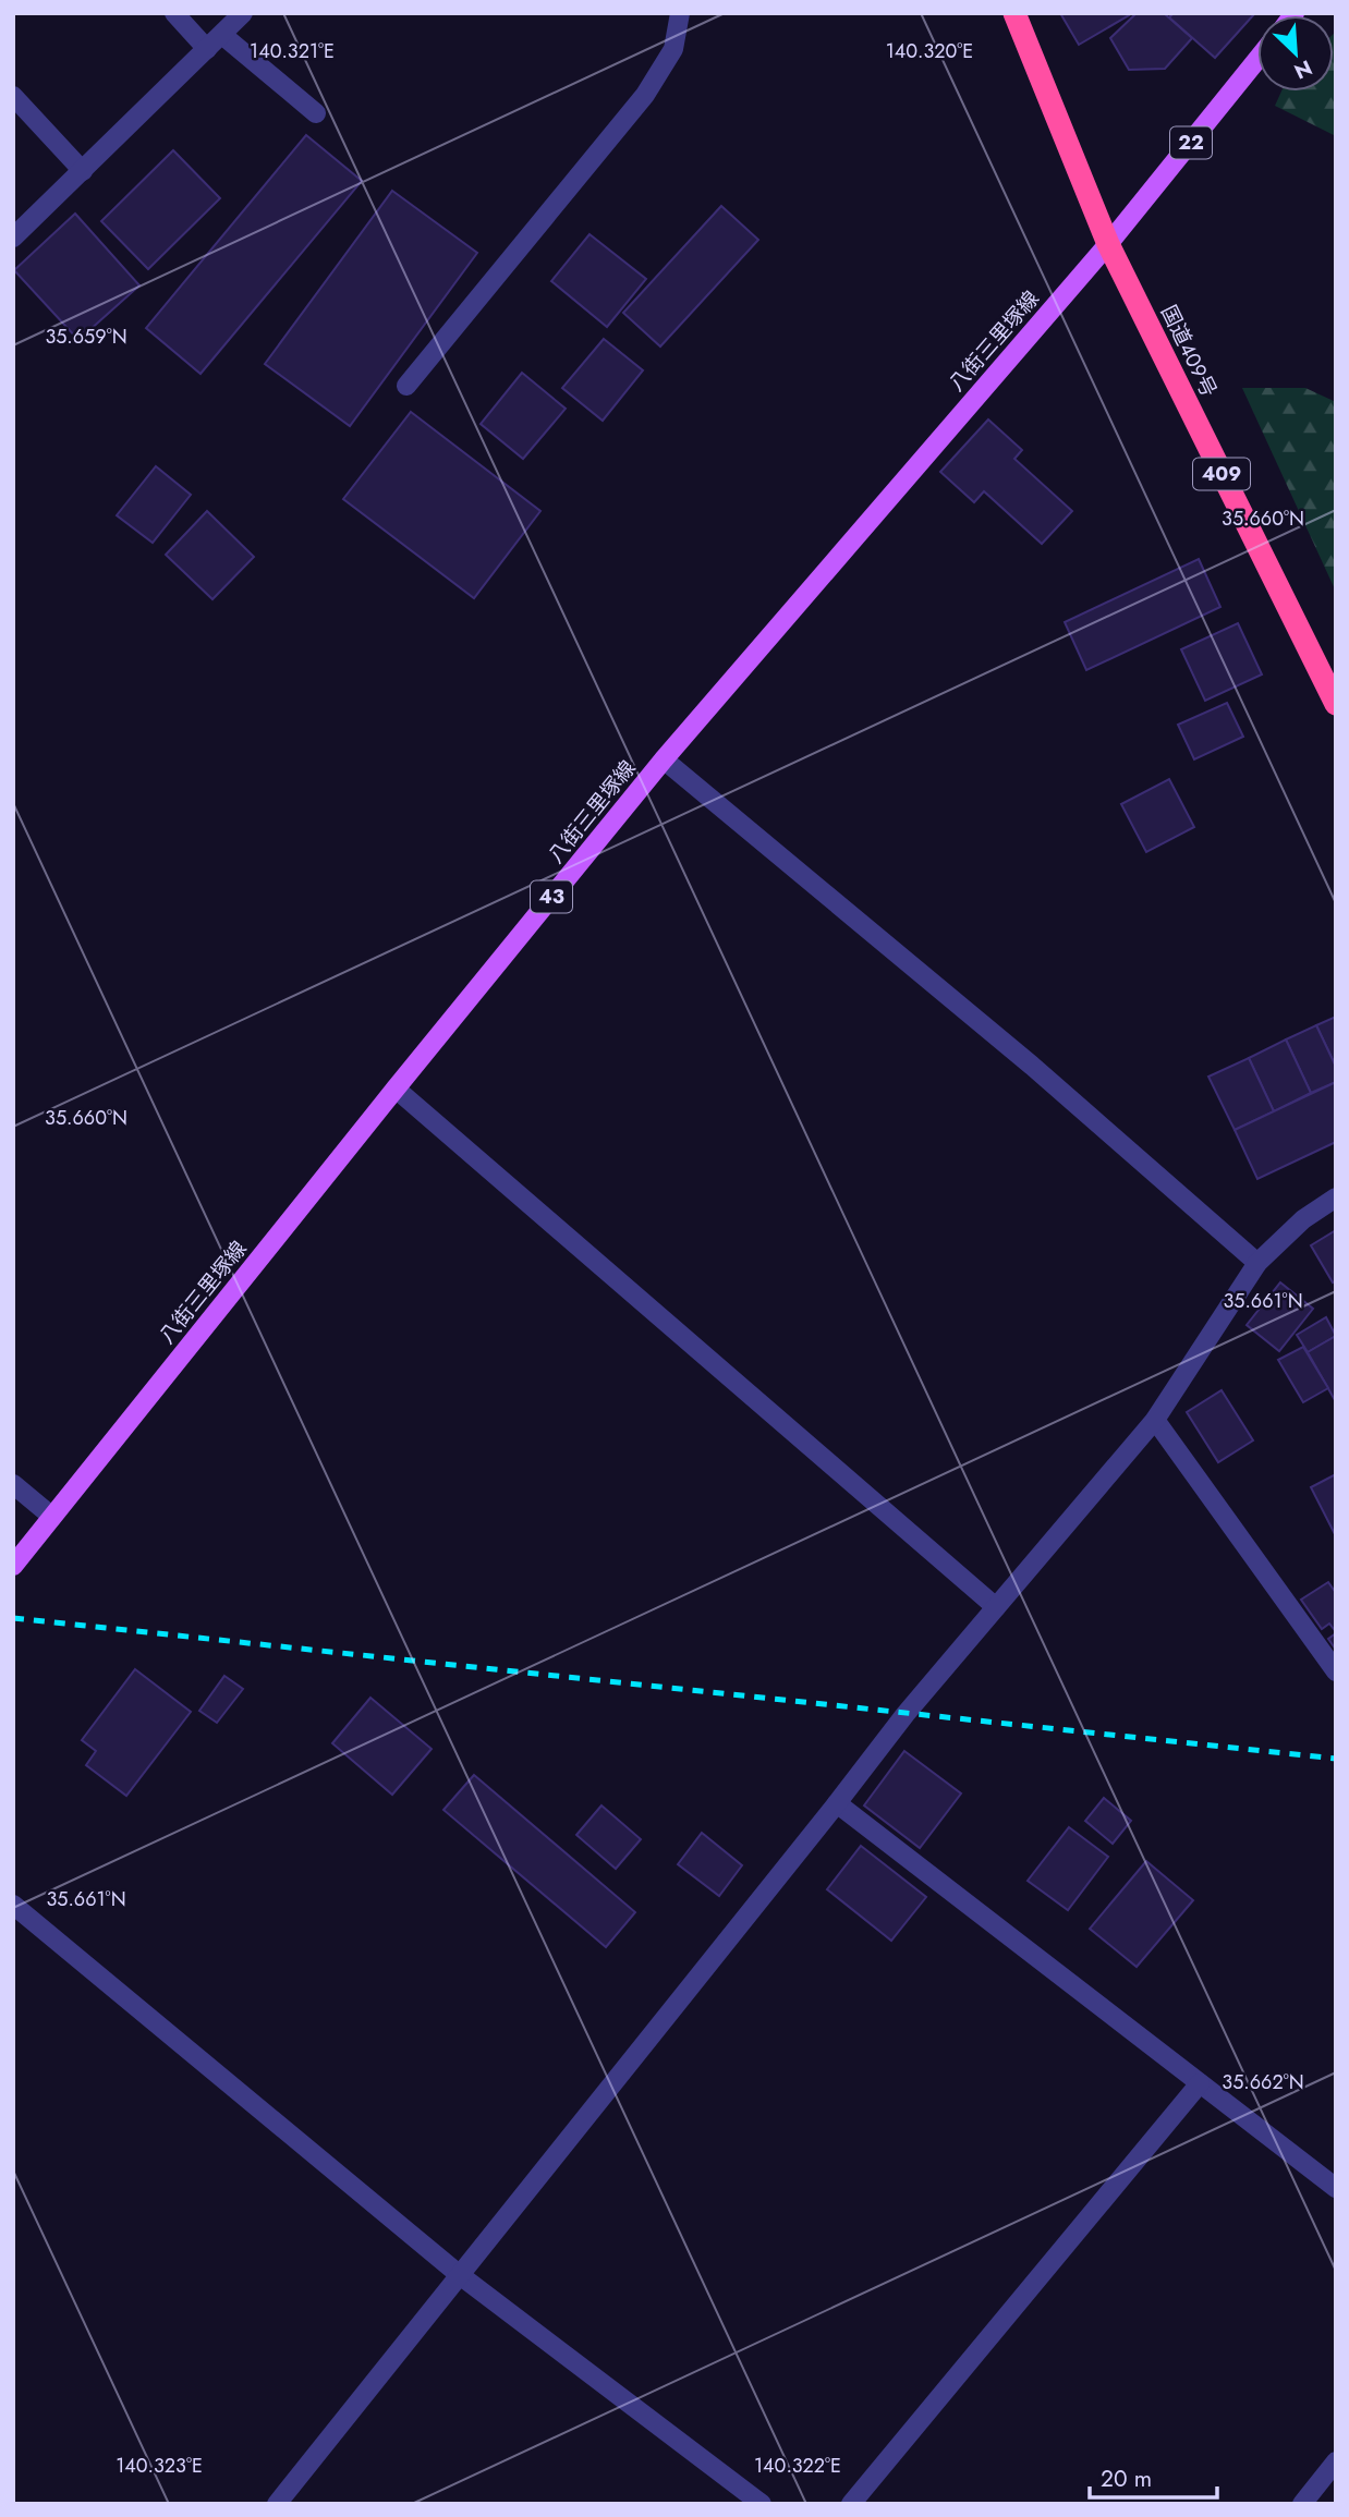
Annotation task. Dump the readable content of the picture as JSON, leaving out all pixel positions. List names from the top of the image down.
{
  "streets": {
    "highway": ["国道409号", "409"],
    "main road": ["22", "八街三里塚線", "43"]
  },
  "crossings": [
    ["22", "八街三里塚線"],
    ["22", "国道409号"],
    ["八街三里塚線", "国道409号"]
  ],
  "scale_bar": "20 m",
  "north": "bottom right",
  "coordinates": [
    "140.321°E",
    "140.320°E",
    "35.659°N",
    "35.660°N",
    "35.661°N",
    "35.662°N",
    "140.323°E",
    "140.322°E"
  ]
}
